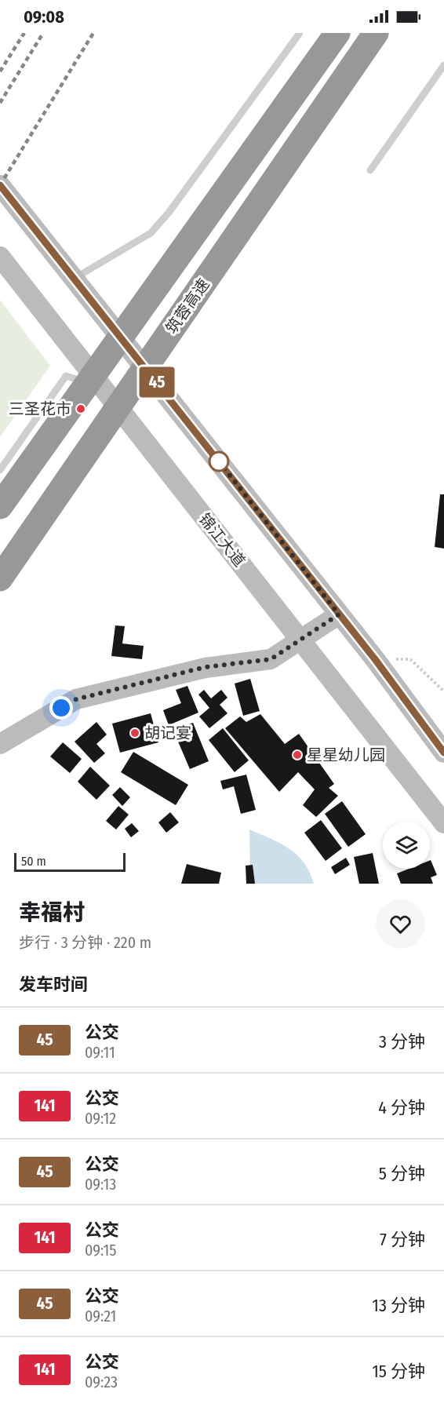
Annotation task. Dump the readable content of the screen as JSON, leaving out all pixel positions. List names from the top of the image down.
{
  "streets": {
    "highway": ["筑蓉高速"],
    "main road": ["锦江大道"]
  },
  "places": ["三圣花市", "胡记宴", "星星幼儿园"],
  "lines": ["bus line 45"],
  "scale_bar": "50 m",
  "page": {
    "status": "09:08",
    "on_map": "45",
    "scale": "50 m",
    "heading": [
      ["幸福村", "步行 · 3 分钟 · 220 m"],
      "发车时间"
    ],
    "list": [
      {
        "mark": "45",
        "name": "公交",
        "note": "09:11",
        "value": "3 分钟"
      },
      {
        "mark": "141",
        "name": "公交",
        "note": "09:12",
        "value": "4 分钟"
      },
      {
        "mark": "45",
        "name": "公交",
        "note": "09:13",
        "value": "5 分钟"
      },
      {
        "mark": "141",
        "name": "公交",
        "note": "09:15",
        "value": "7 分钟"
      },
      {
        "mark": "45",
        "name": "公交",
        "note": "09:21",
        "value": "13 分钟"
      },
      {
        "mark": "141",
        "name": "公交",
        "note": "09:23",
        "value": "15 分钟"
      }
    ]
  }
}
